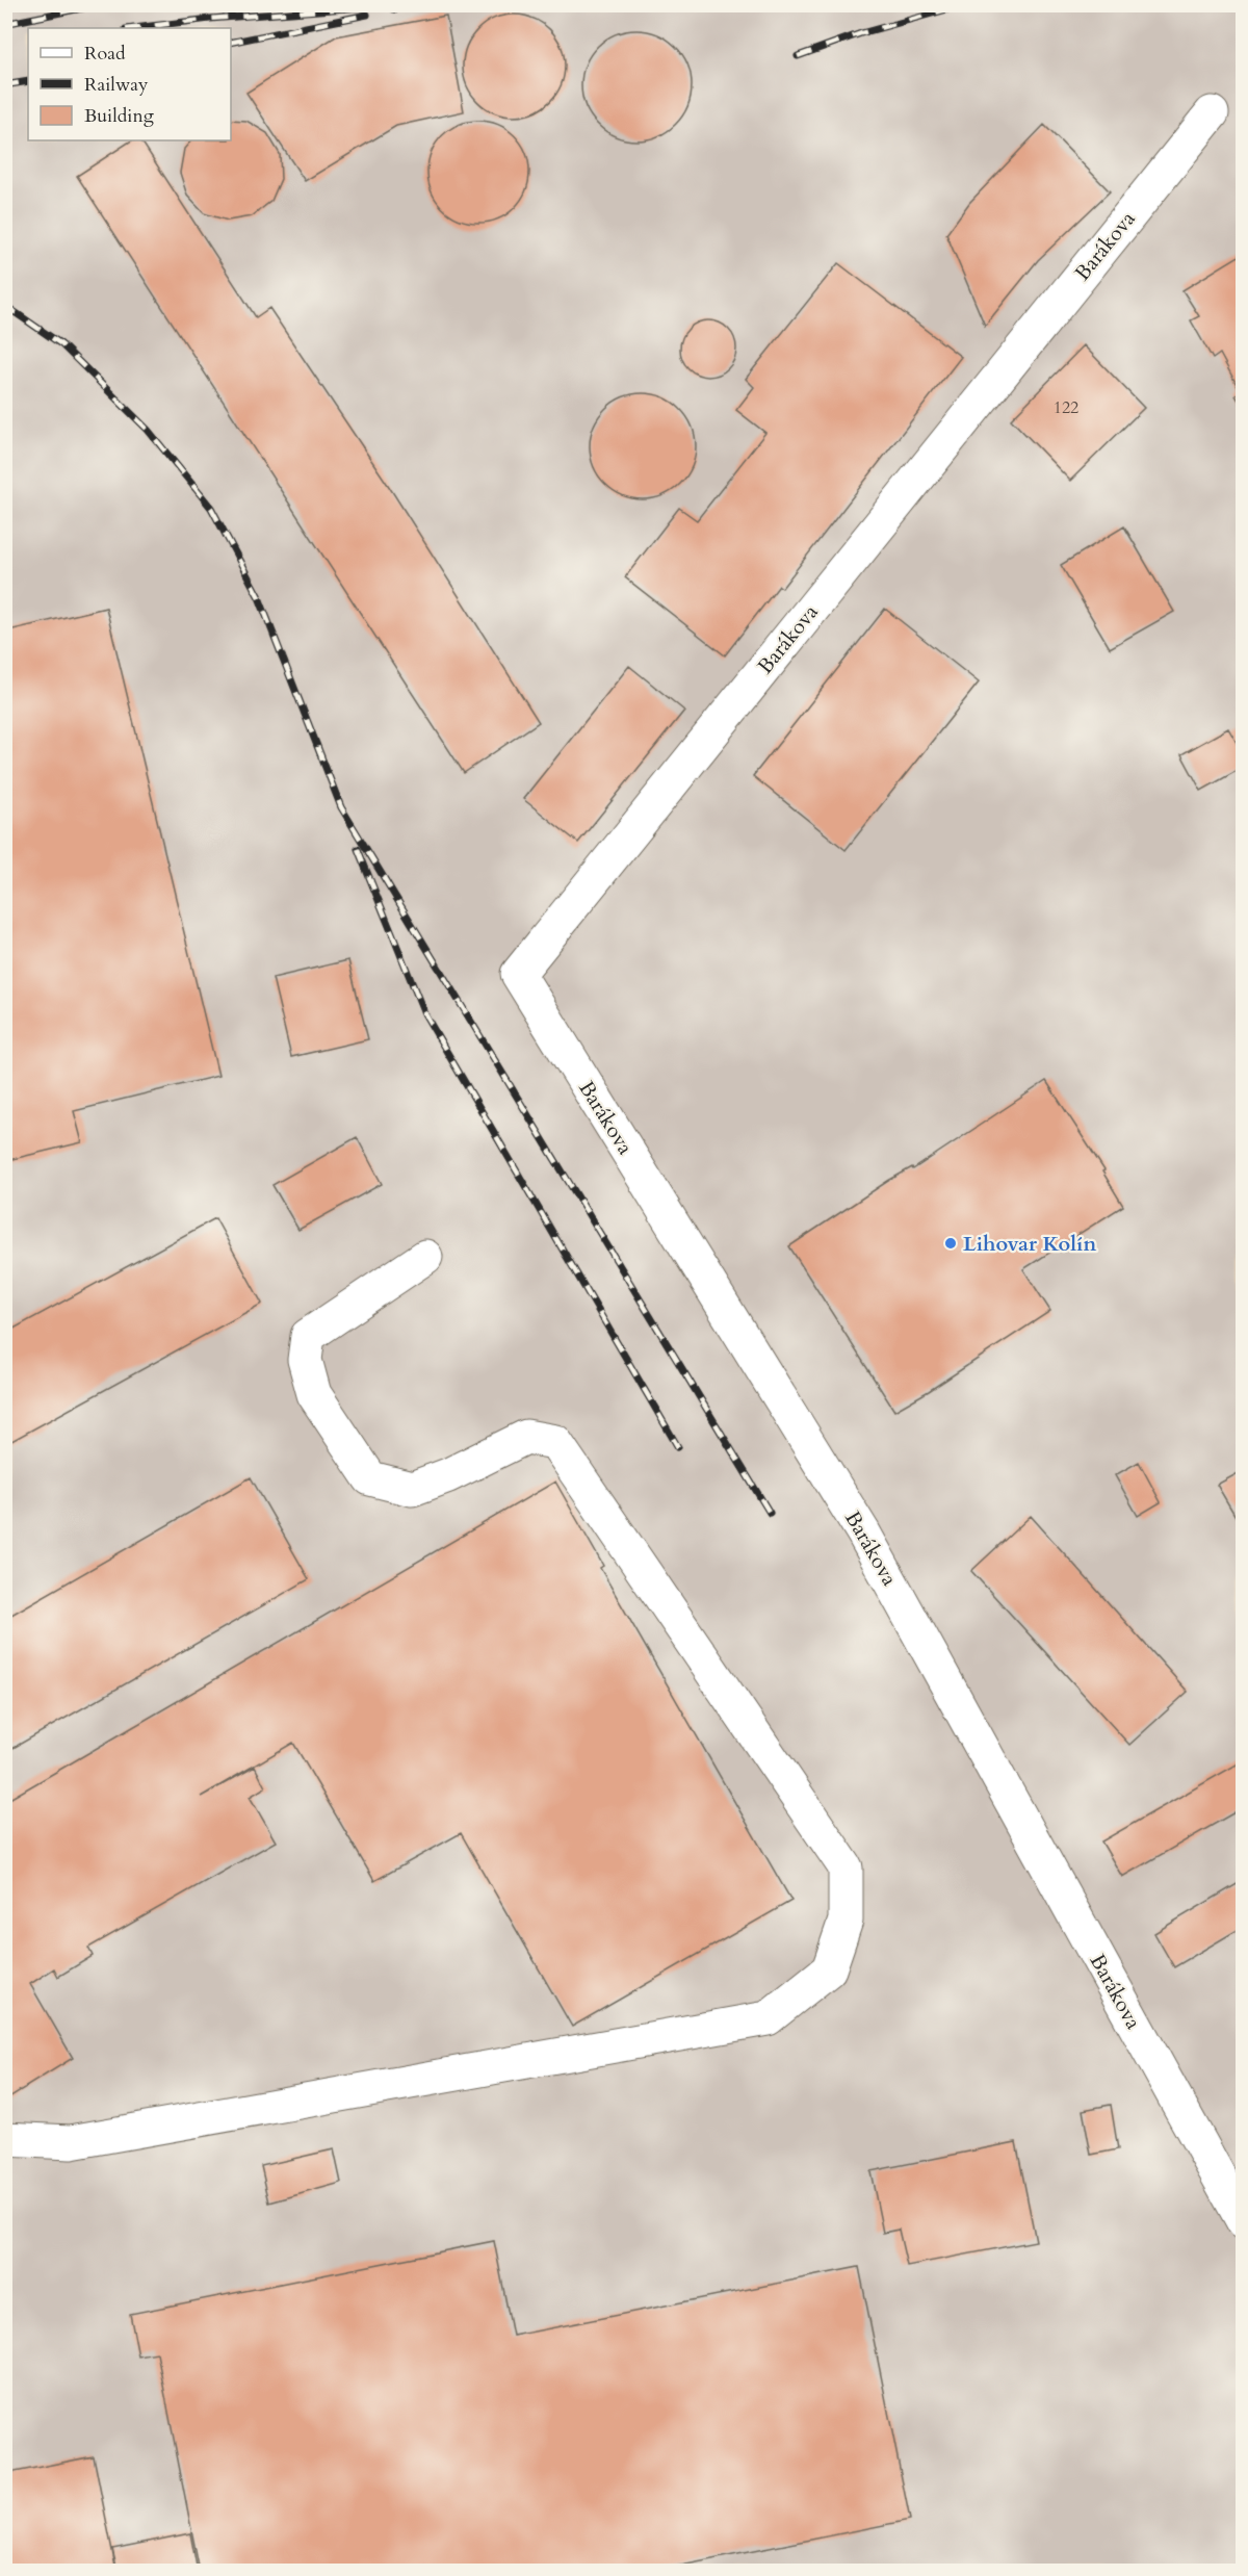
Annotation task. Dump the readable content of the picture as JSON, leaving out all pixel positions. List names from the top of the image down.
{
  "streets": {
    "street": ["Barákova"]
  },
  "places": ["Lihovar Kolín"],
  "house_numbers": ["122"],
  "legend": ["Road", "Railway", "Building"]
}
